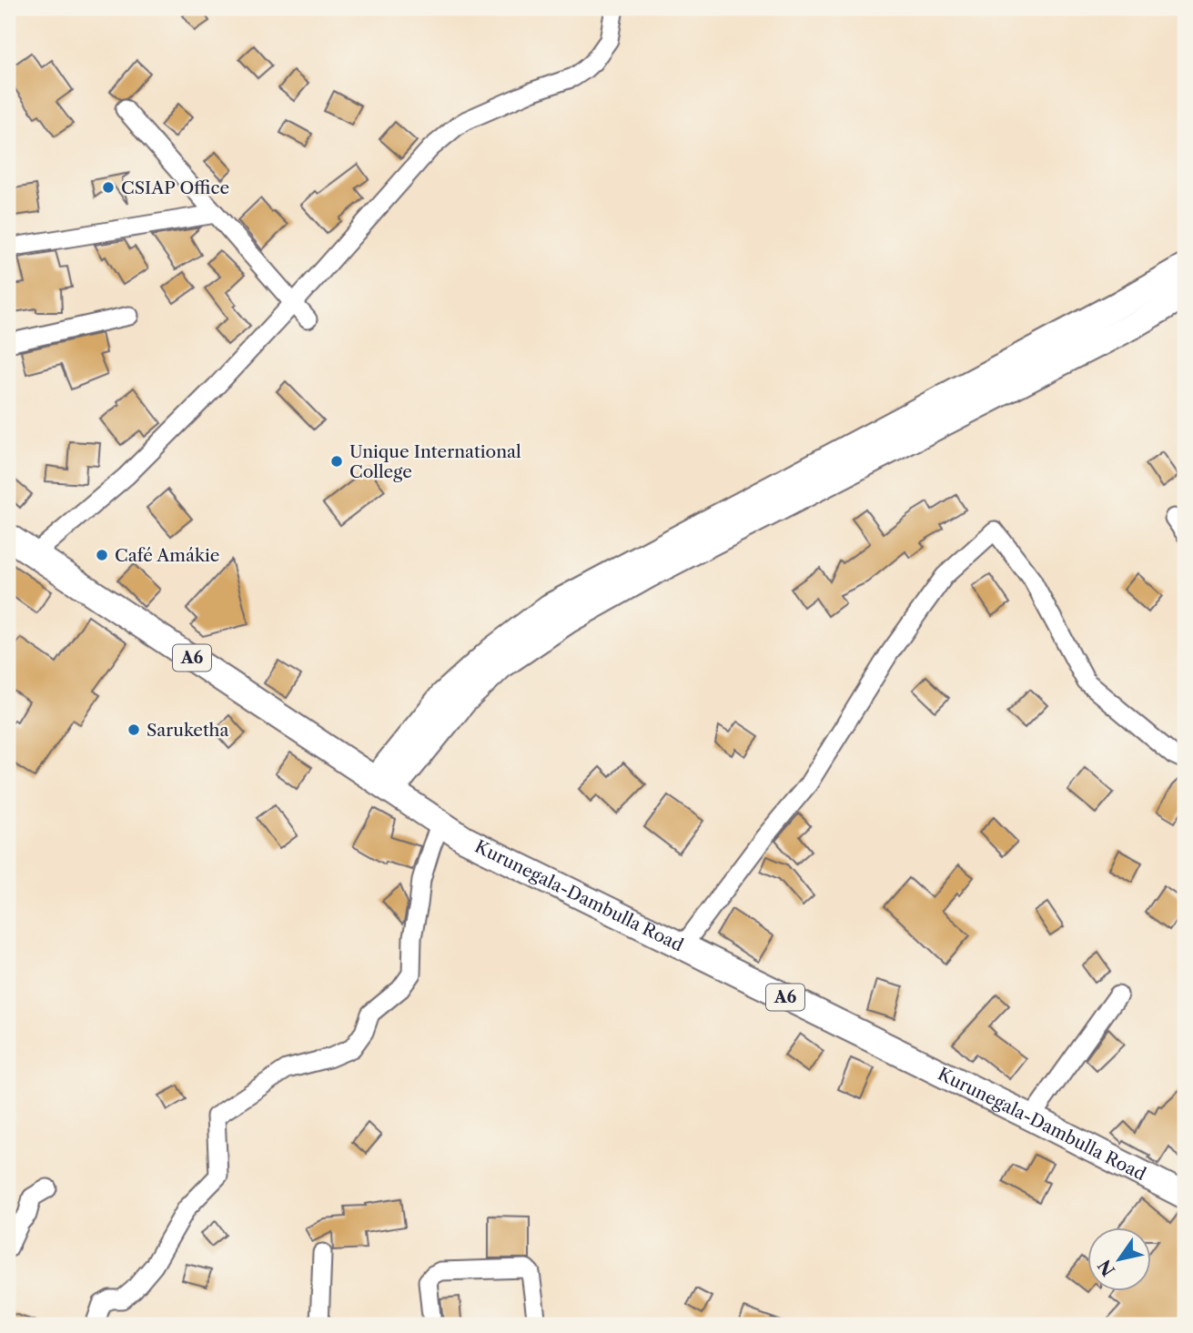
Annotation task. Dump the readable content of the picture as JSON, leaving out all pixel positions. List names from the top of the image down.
{
  "streets": {
    "highway": ["A6", "Kurunegala-Dambulla Road"]
  },
  "places": [
    "CSIAP Office",
    "Unique International College",
    "Café Amákie",
    "Saruketha"
  ],
  "north": "bottom left"
}
